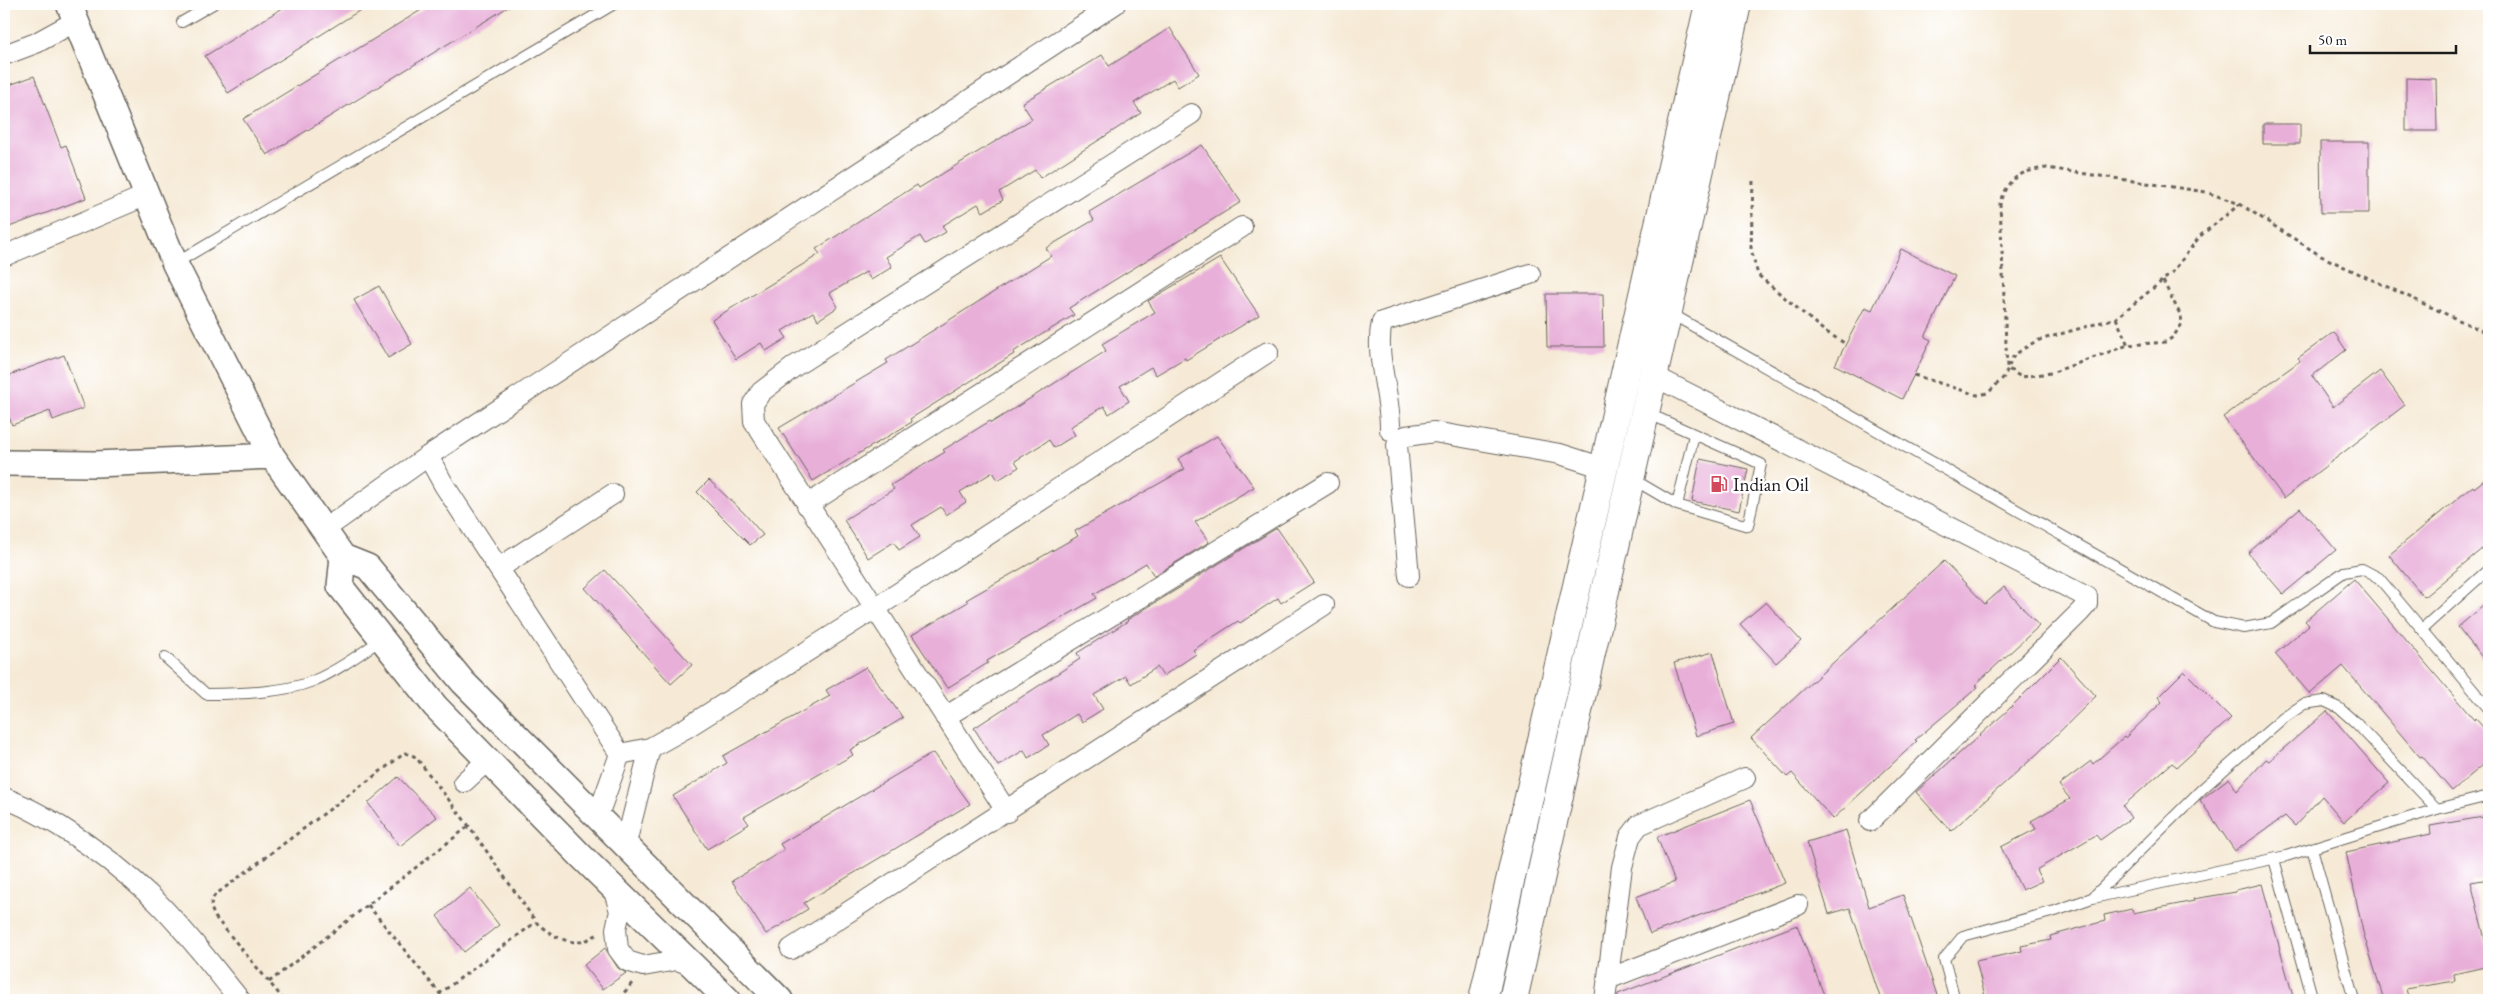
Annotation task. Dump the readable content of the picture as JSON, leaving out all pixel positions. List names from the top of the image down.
{
  "places": {
    "fuel station": ["Indian Oil"]
  },
  "scale_bar": "50 m"
}
